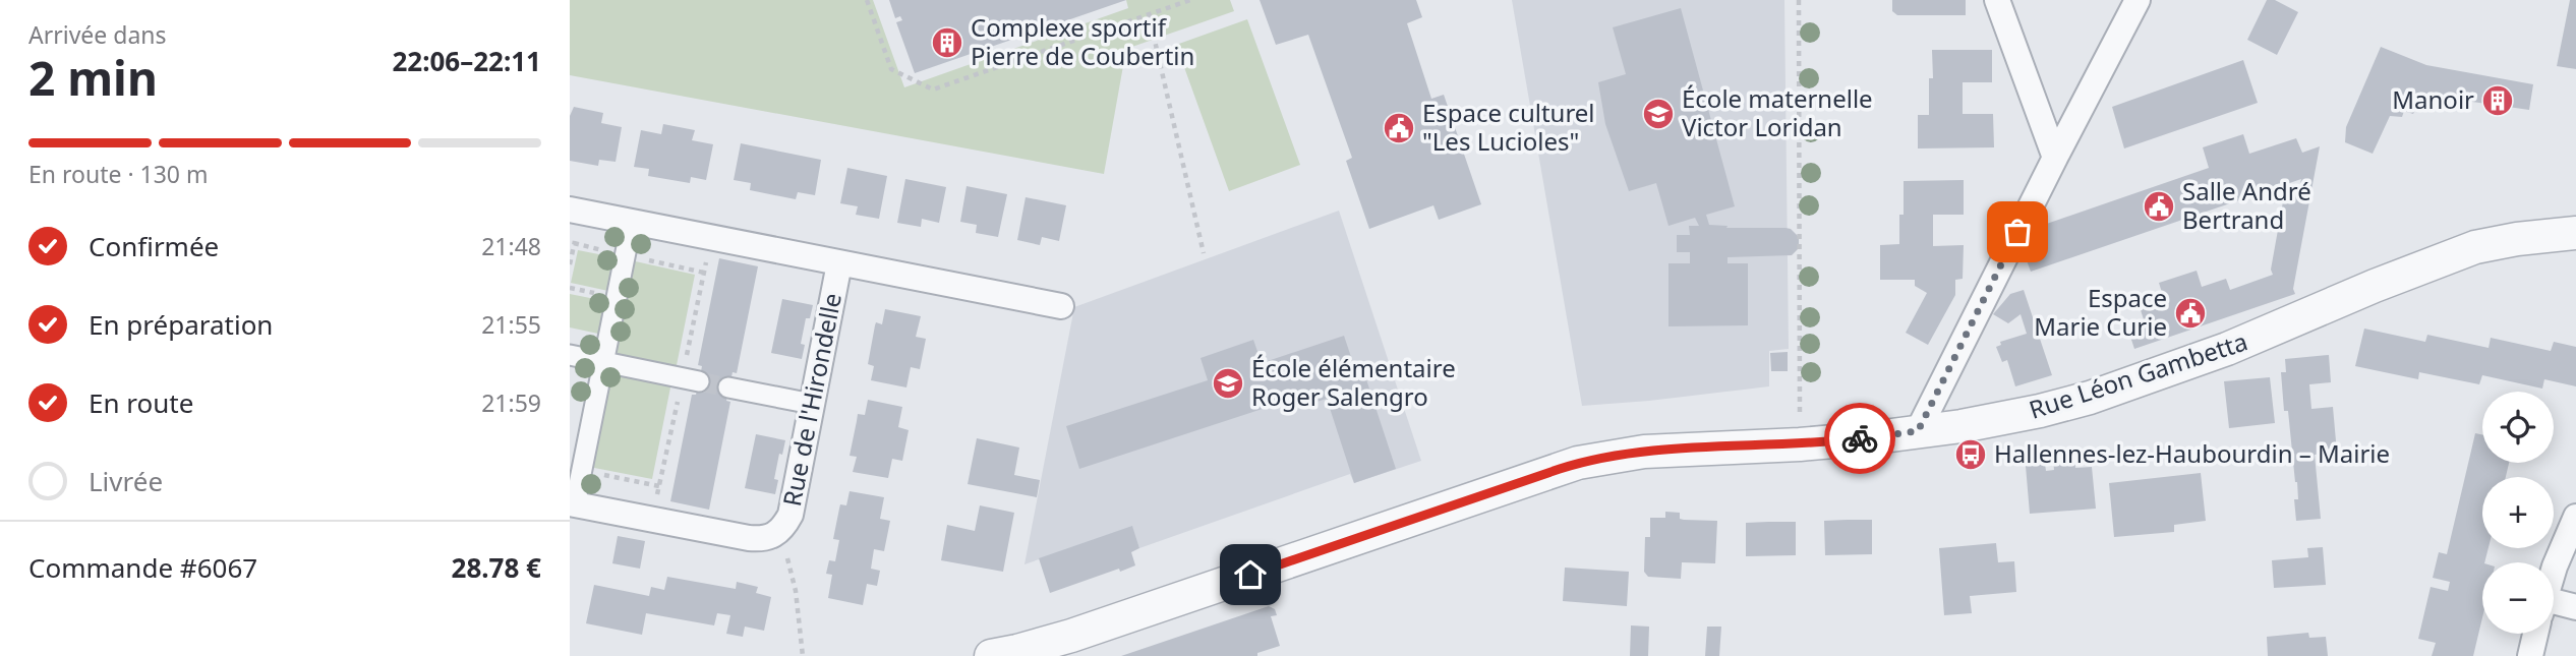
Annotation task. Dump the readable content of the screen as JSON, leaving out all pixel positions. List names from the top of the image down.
{
  "streets": {
    "street": ["Rue Léon Gambetta", "Rue de l'Hirondelle"]
  },
  "places": {
    "building": ["Complexe sportif Pierre de Coubertin", "Manoir"],
    "school or university": ["École maternelle Victor Loridan", "École élémentaire Roger Salengro"],
    "public building": ["Espace culturel \"Les Lucioles\"", "Salle André Bertrand", "Espace Marie Curie"],
    "bus stop": ["Hallennes-lez-Haubourdin – Mairie"]
  },
  "page": {
    "heading": ["2 min", "Arrivée dans", "22:06–22:11"],
    "panel": ["Commande #6067", "28.78 €"],
    "bar": "En route · 130 m",
    "list": [
      ["Confirmée", "21:48"],
      ["En préparation", "21:55"],
      ["En route", "21:59"],
      "Livrée"
    ],
    "map_buttons": ["+", "−"]
  }
}
